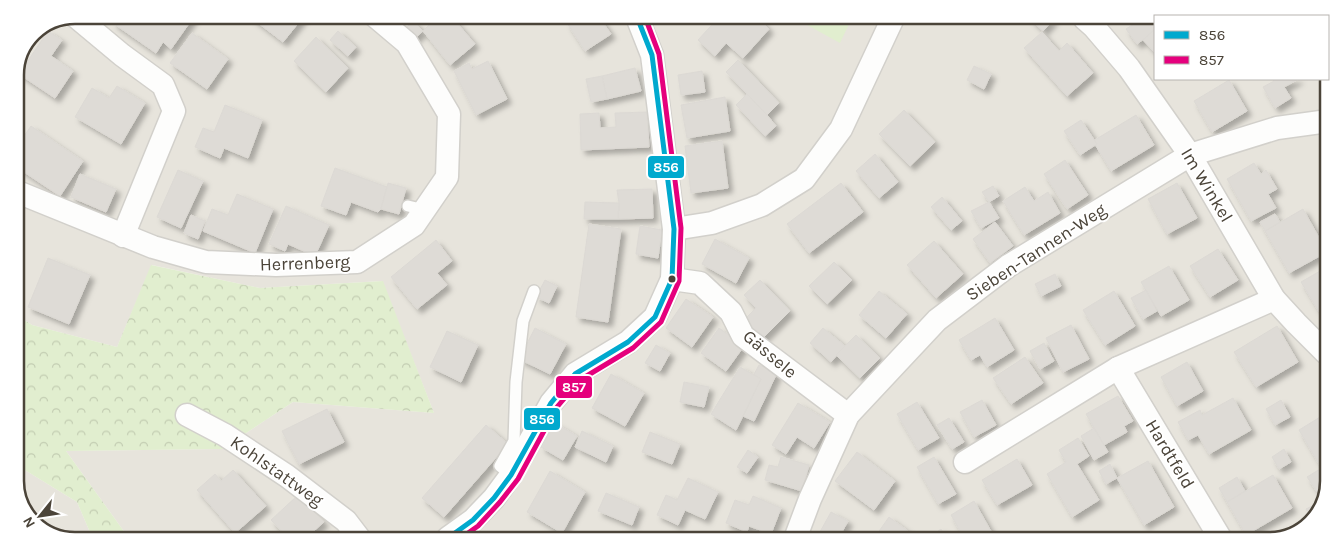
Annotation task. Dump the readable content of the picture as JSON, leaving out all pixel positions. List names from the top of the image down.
{
  "streets": {
    "street": [
      "Im Winkel",
      "Sieben-Tannen-Weg",
      "Herrenberg",
      "Gässele",
      "Hardtfeld",
      "Kohlstattweg"
    ]
  },
  "crossings": [
    ["Im Winkel", "Sieben-Tannen-Weg"],
    ["Sieben-Tannen-Weg", "Gässele"]
  ],
  "lines": ["transit line 856", "transit line 857"],
  "legend": ["856", "857"],
  "north": "bottom left"
}
